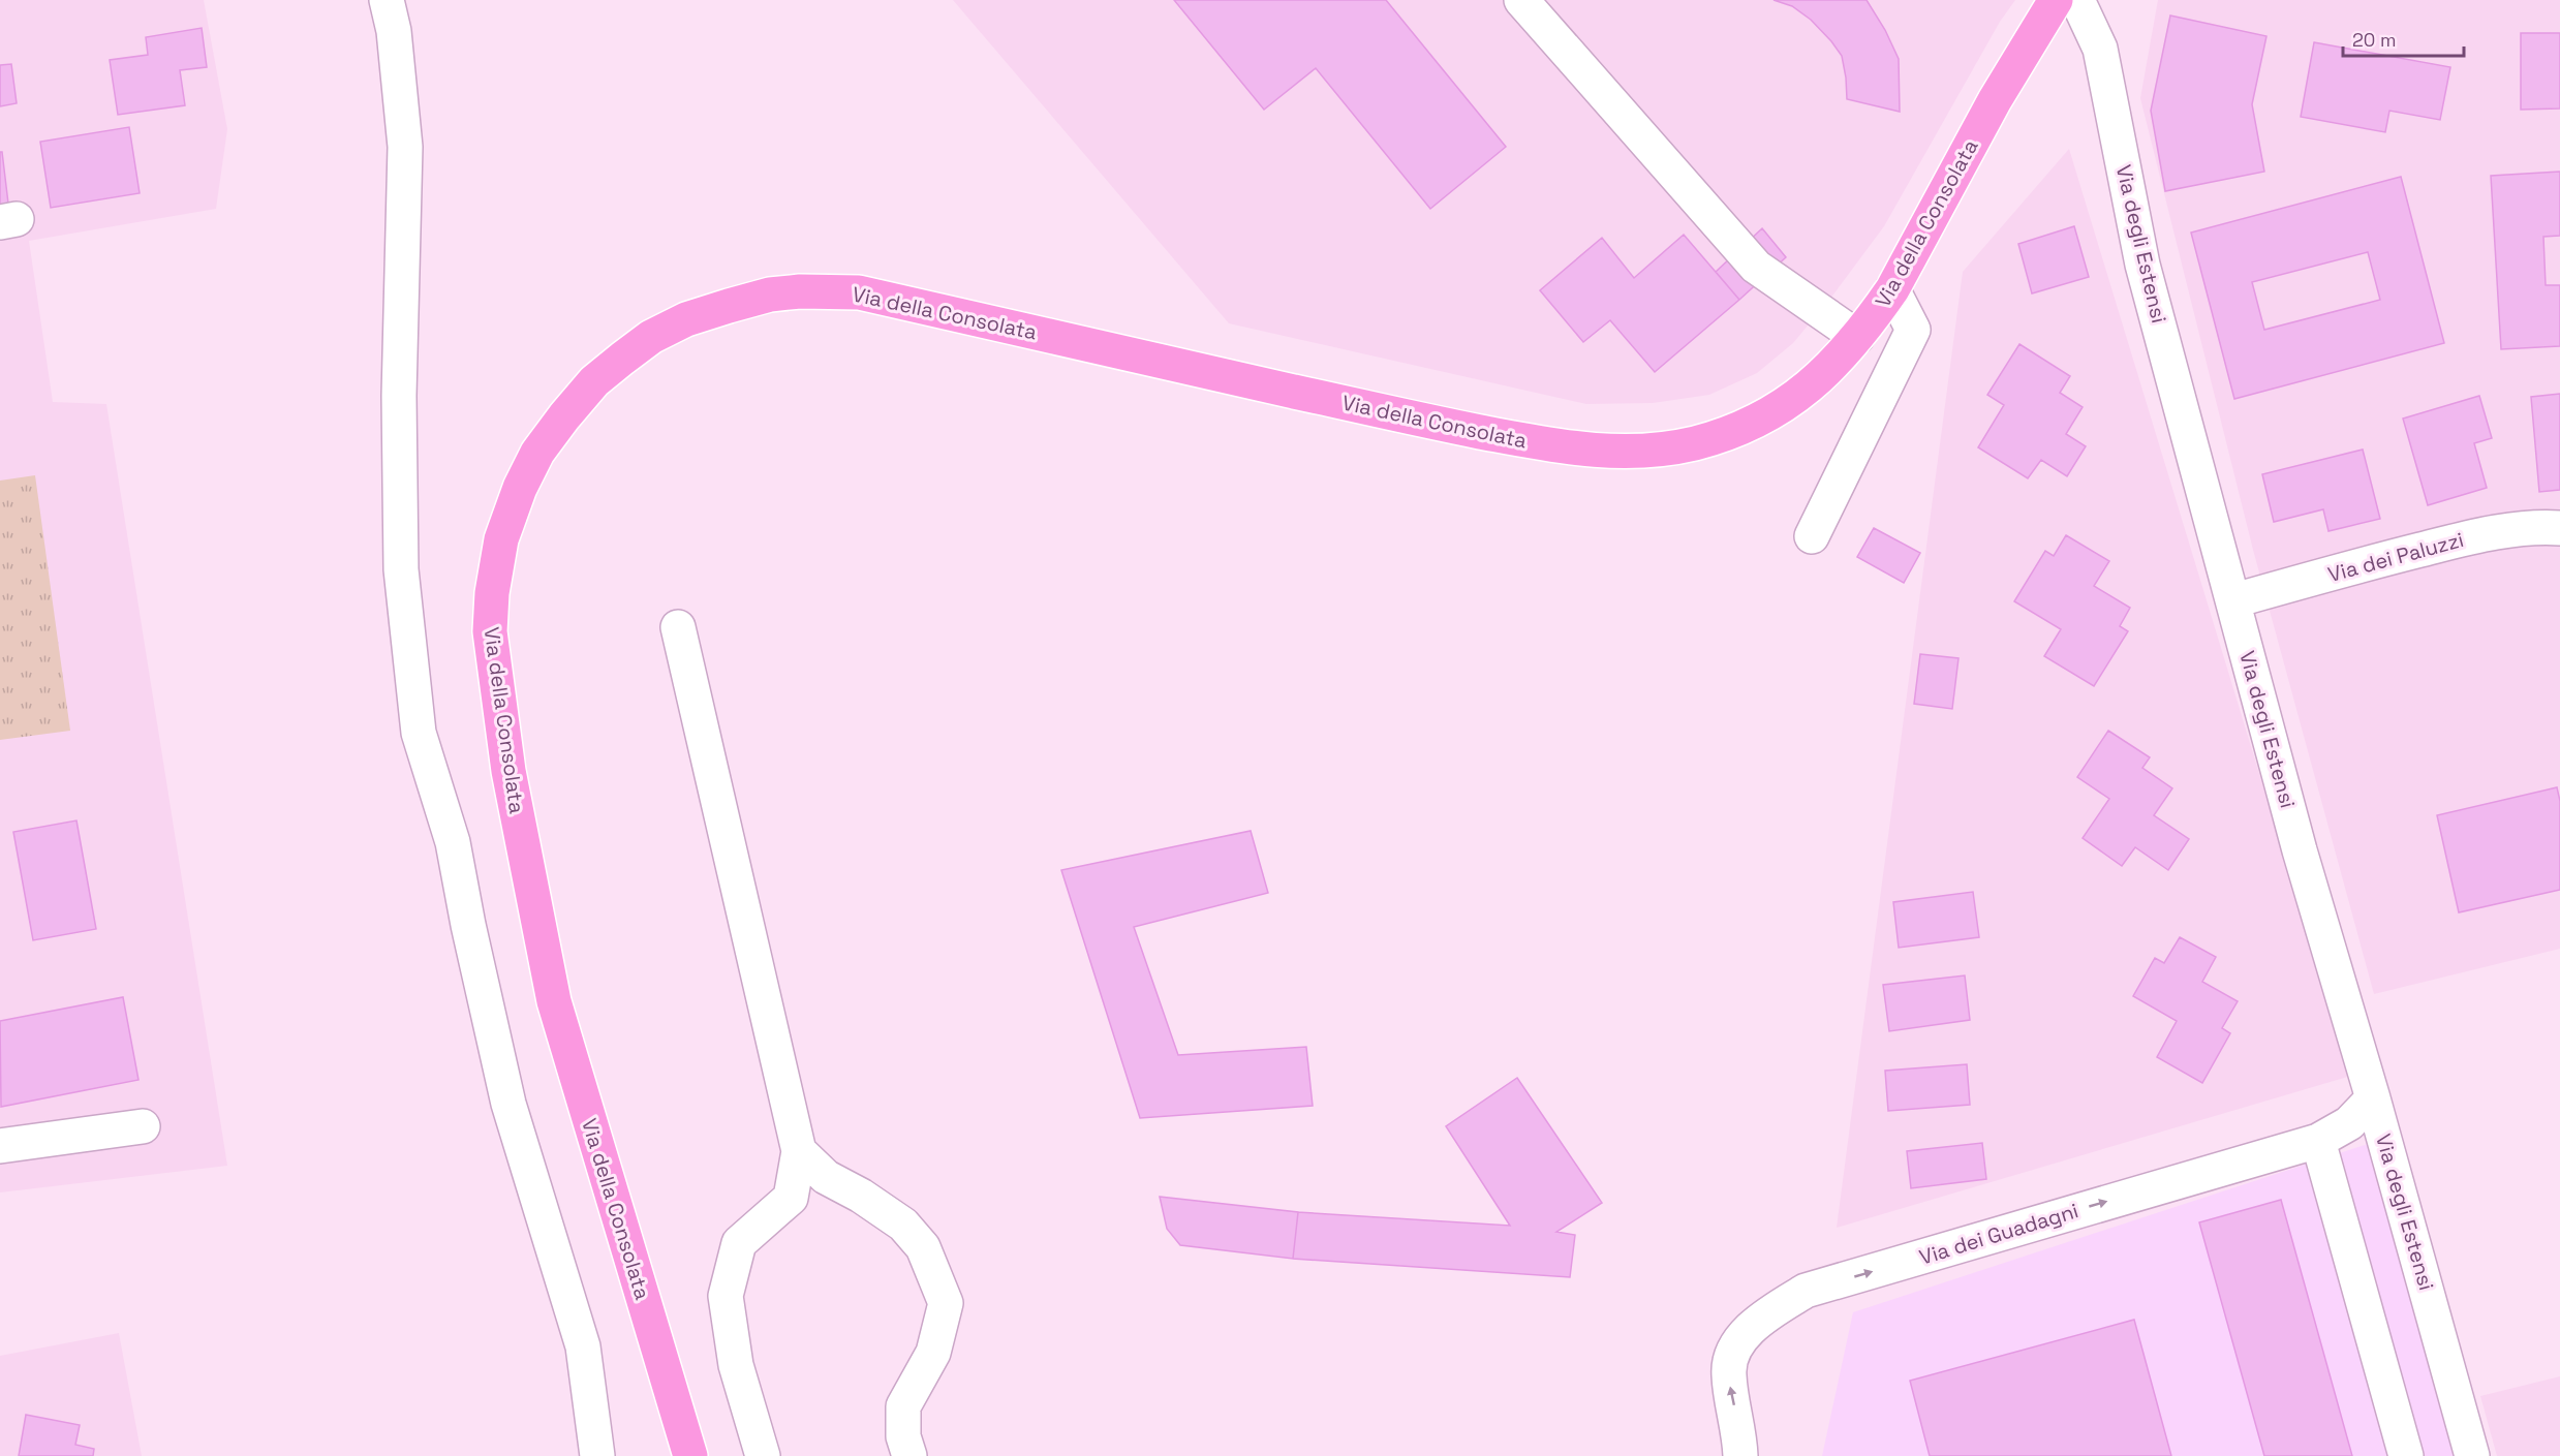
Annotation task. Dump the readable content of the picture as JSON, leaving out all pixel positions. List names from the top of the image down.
{
  "streets": {
    "main road": ["Via della Consolata"],
    "street": ["Via degli Estensi", "Via dei Paluzzi", "Via dei Guadagni"]
  },
  "crossings": [
    ["Via degli Estensi", "Via dei Paluzzi"],
    ["Via degli Estensi", "Via dei Guadagni"]
  ],
  "one_way": ["Via dei Guadagni"],
  "scale_bar": "20 m"
}
